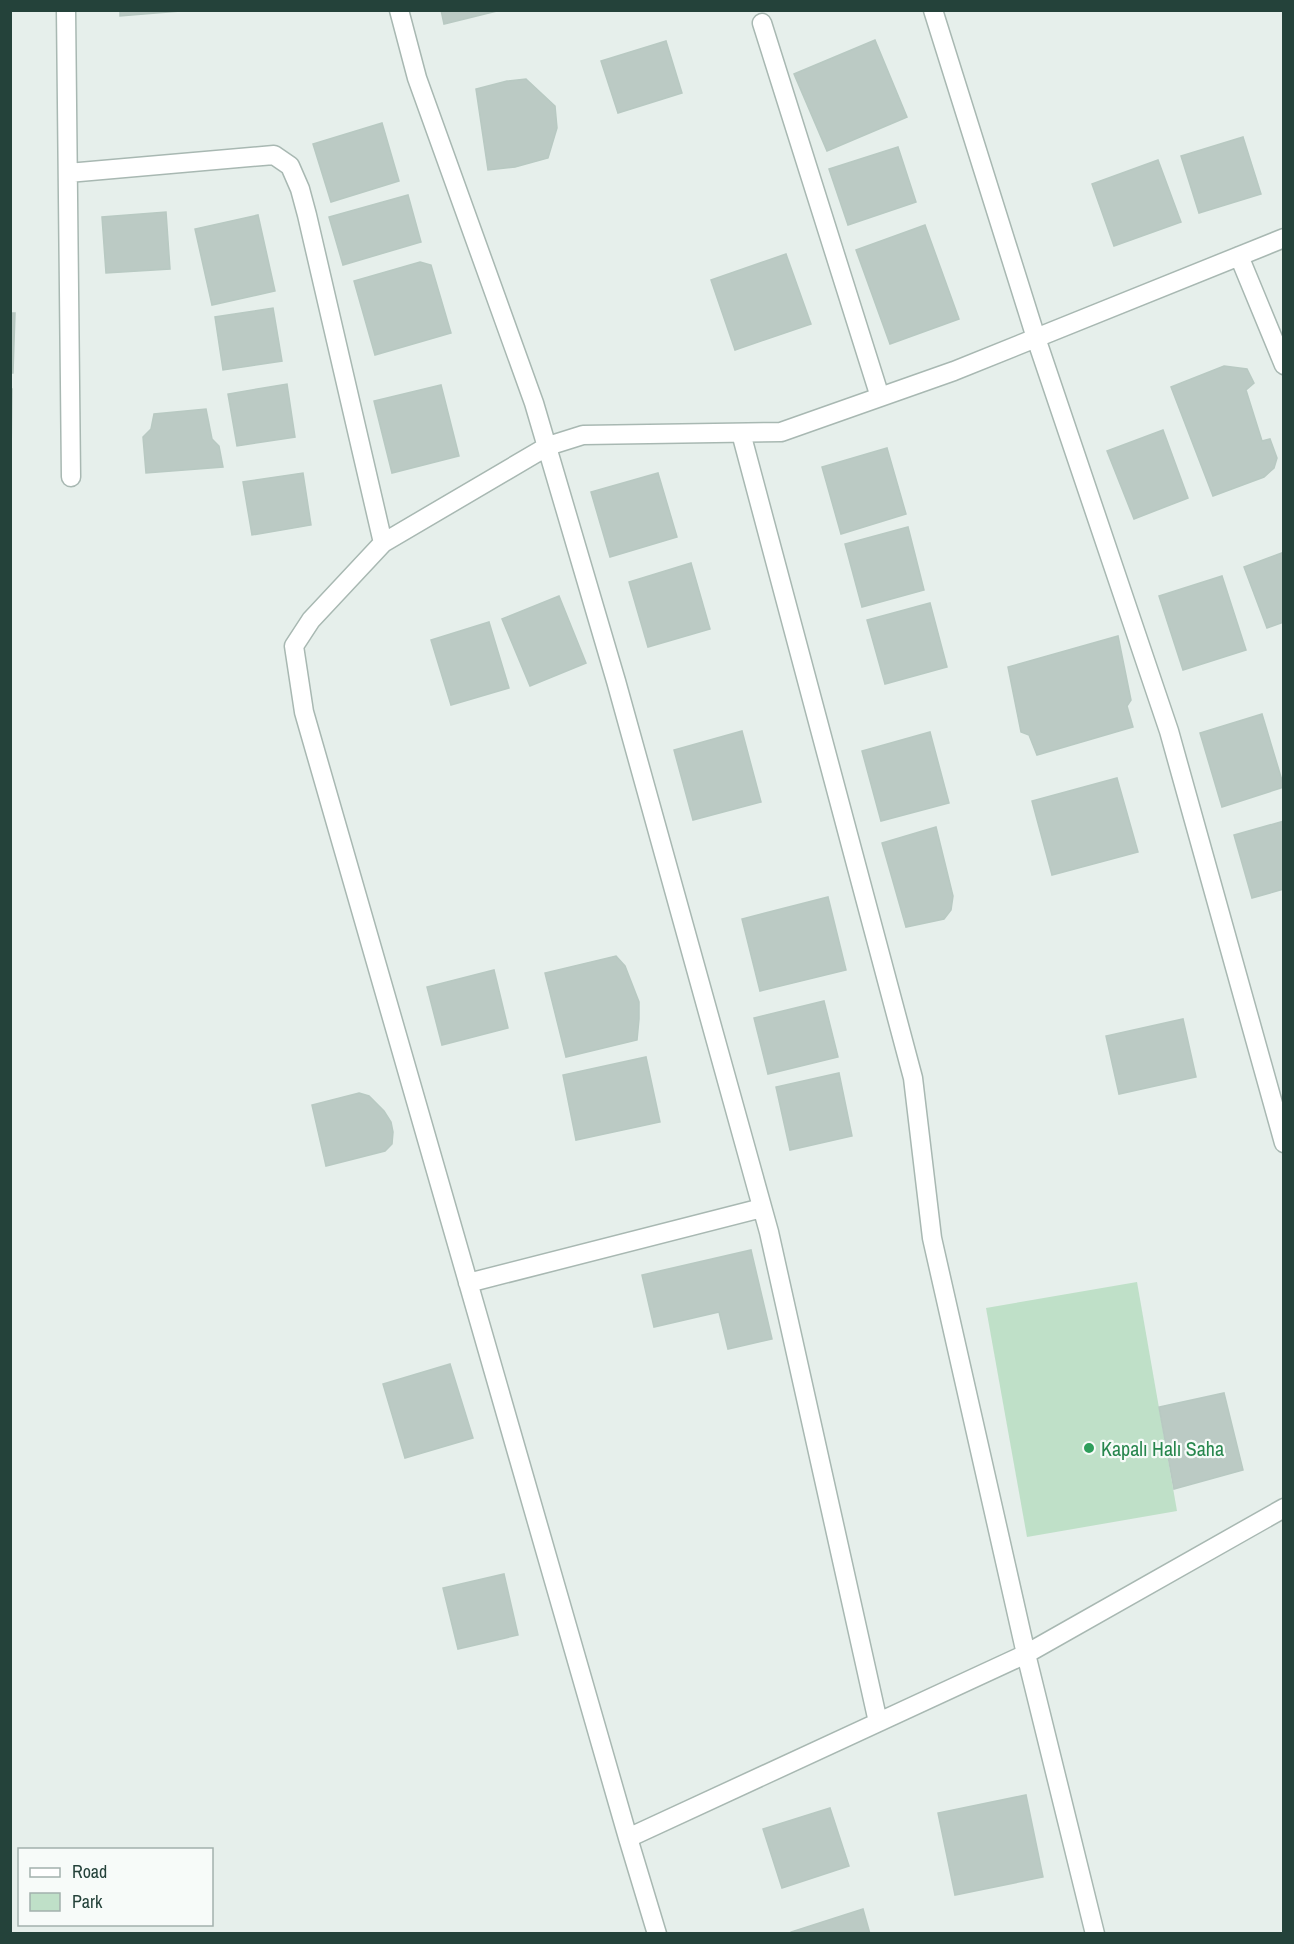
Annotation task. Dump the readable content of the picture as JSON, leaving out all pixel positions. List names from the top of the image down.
{
  "places": ["Kapalı Halı Saha"],
  "legend": ["Road", "Park"]
}
